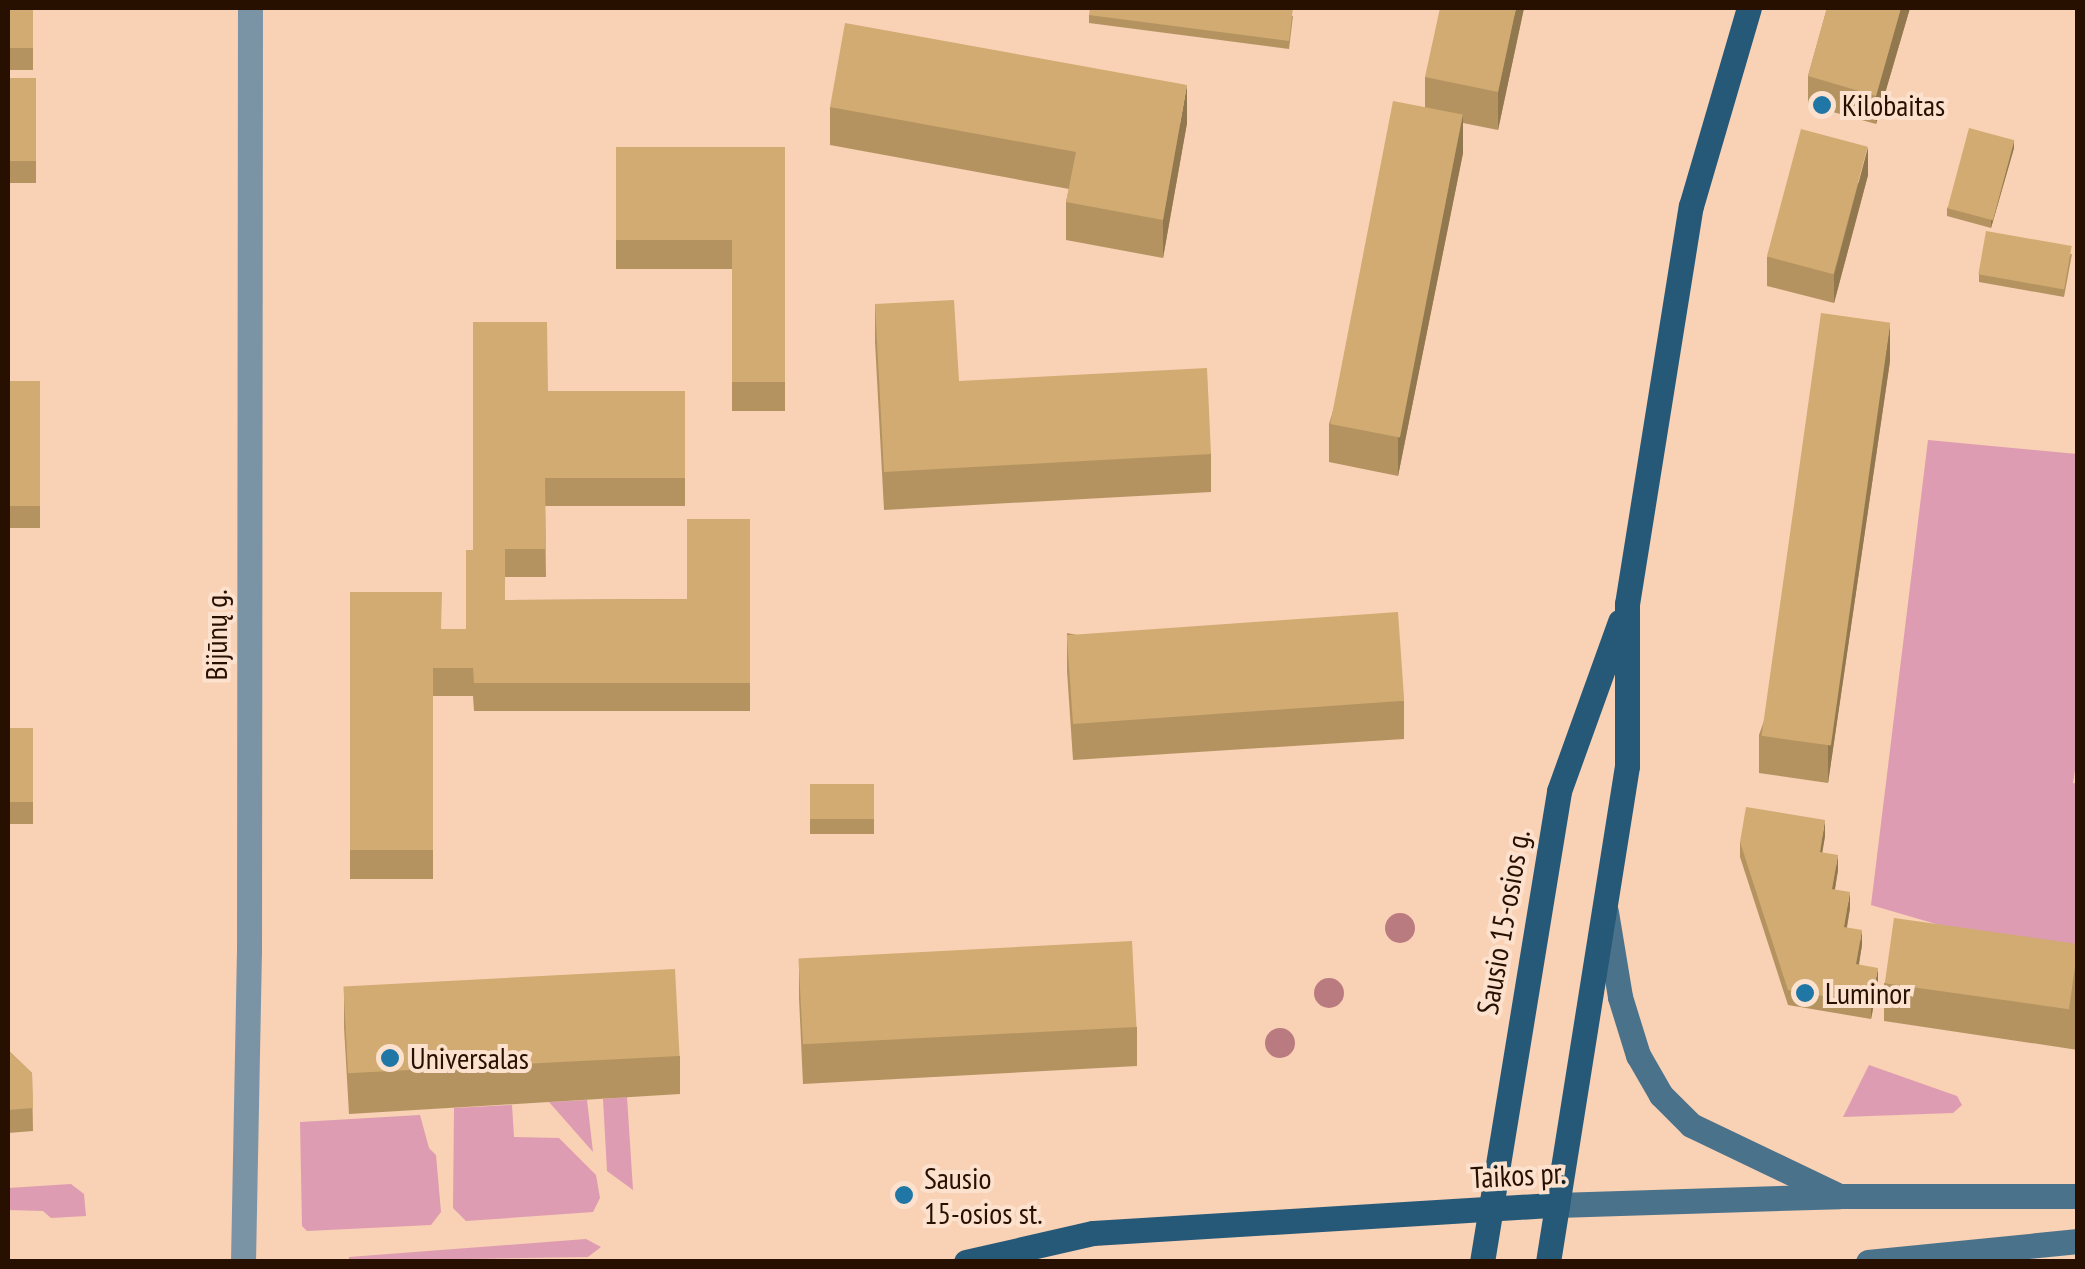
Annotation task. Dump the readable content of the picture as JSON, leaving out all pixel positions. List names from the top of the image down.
{
  "streets": {
    "main road": ["Sausio 15-osios g.", "Taikos pr."],
    "street": ["Bijūnų g."]
  },
  "crossings": [
    ["Sausio 15-osios g.", "Taikos pr."]
  ],
  "places": [
    "Kilobaitas",
    "Luminor",
    "Universalas",
    "Sausio 15-osios st."
  ]
}
